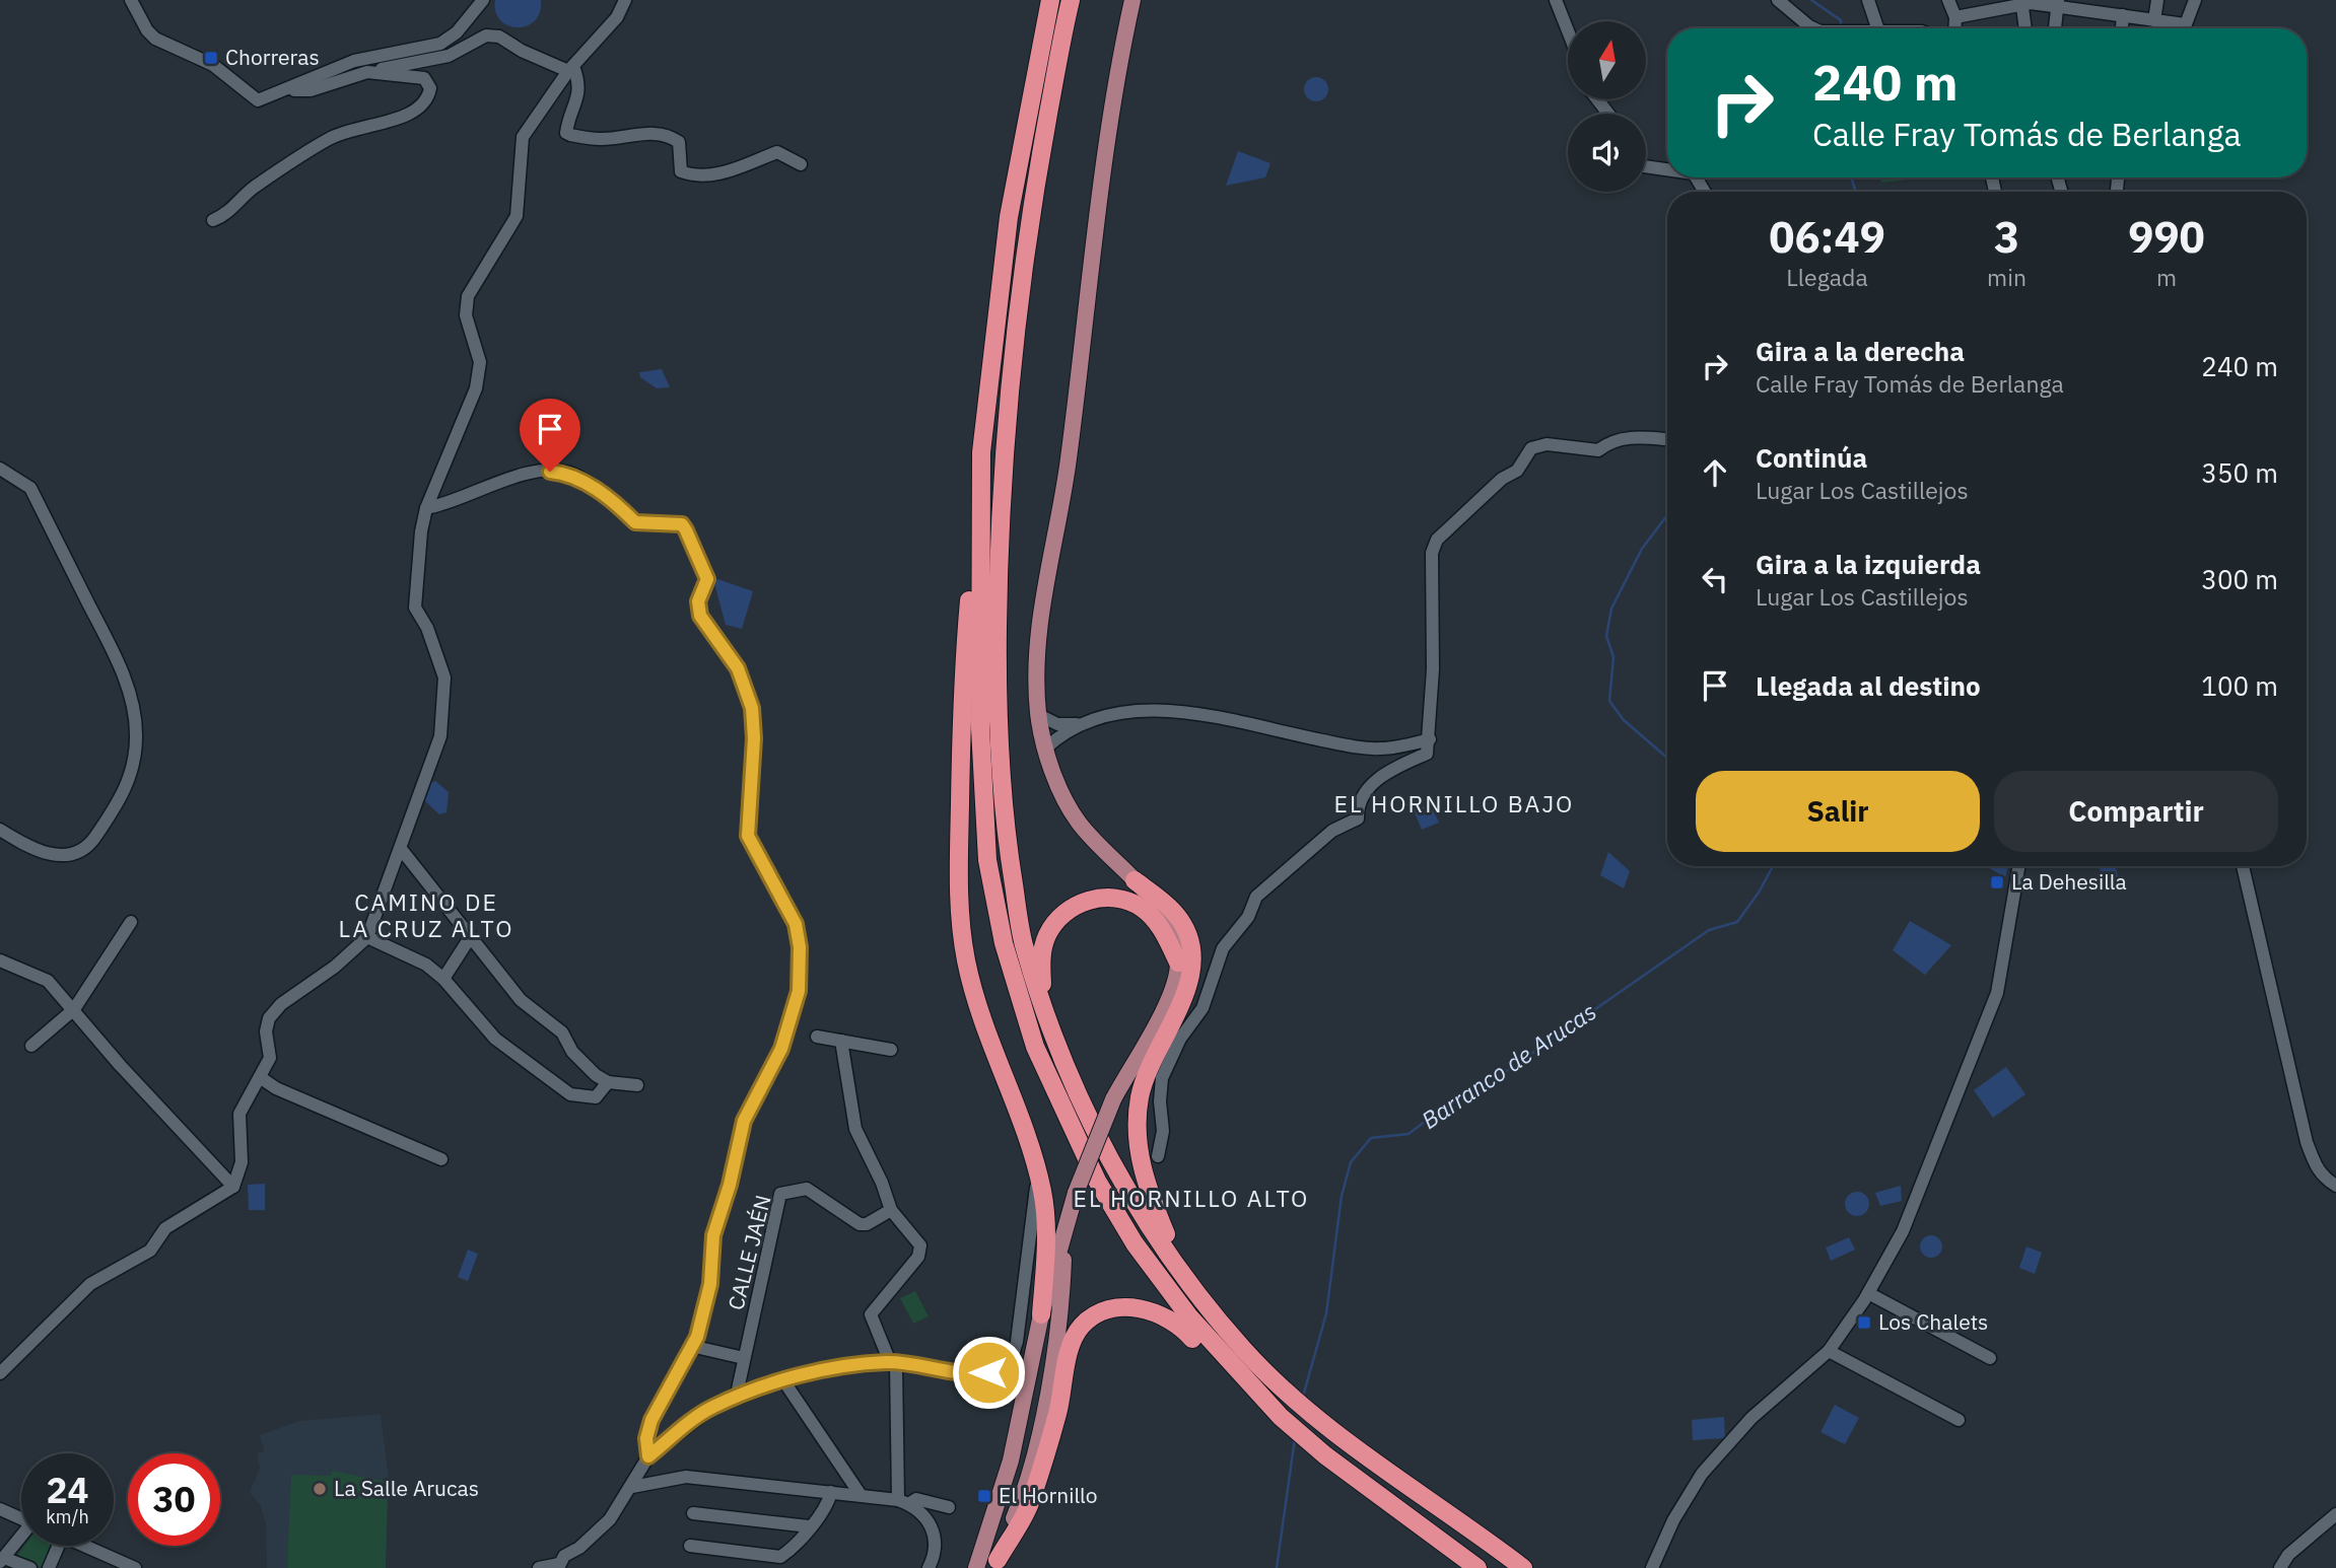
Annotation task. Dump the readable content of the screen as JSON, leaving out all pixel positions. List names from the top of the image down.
{
  "streets": {
    "street": ["CALLE JAÉN"]
  },
  "districts": ["EL HORNILLO BAJO", "CAMINO DE LA CRUZ ALTO", "EL HORNILLO ALTO"],
  "water": ["Barranco de Arucas"],
  "places": {
    "transit": [
      "Chorreras",
      "La Dehesilla",
      "Los Chalets",
      "El Hornillo"
    ],
    "other": ["La Salle Arucas"]
  },
  "north": "top",
  "page": {
    "turn": ["240 m", "Calle Fray Tomás de Berlanga"],
    "eta": [
      "06:49",
      "Llegada",
      "3",
      "min",
      "990",
      "m"
    ],
    "list": [
      {
        "name": "Gira a la derecha",
        "note": "Calle Fray Tomás de Berlanga",
        "value": "240 m"
      },
      {
        "name": "Continúa",
        "note": "Lugar Los Castillejos",
        "value": "350 m"
      },
      {
        "name": "Gira a la izquierda",
        "note": "Lugar Los Castillejos",
        "value": "300 m"
      },
      {
        "name": "Llegada al destino",
        "value": "100 m"
      }
    ],
    "buttons": ["Salir", "Compartir"],
    "speed": "24 km/h",
    "limit": "30"
  }
}
